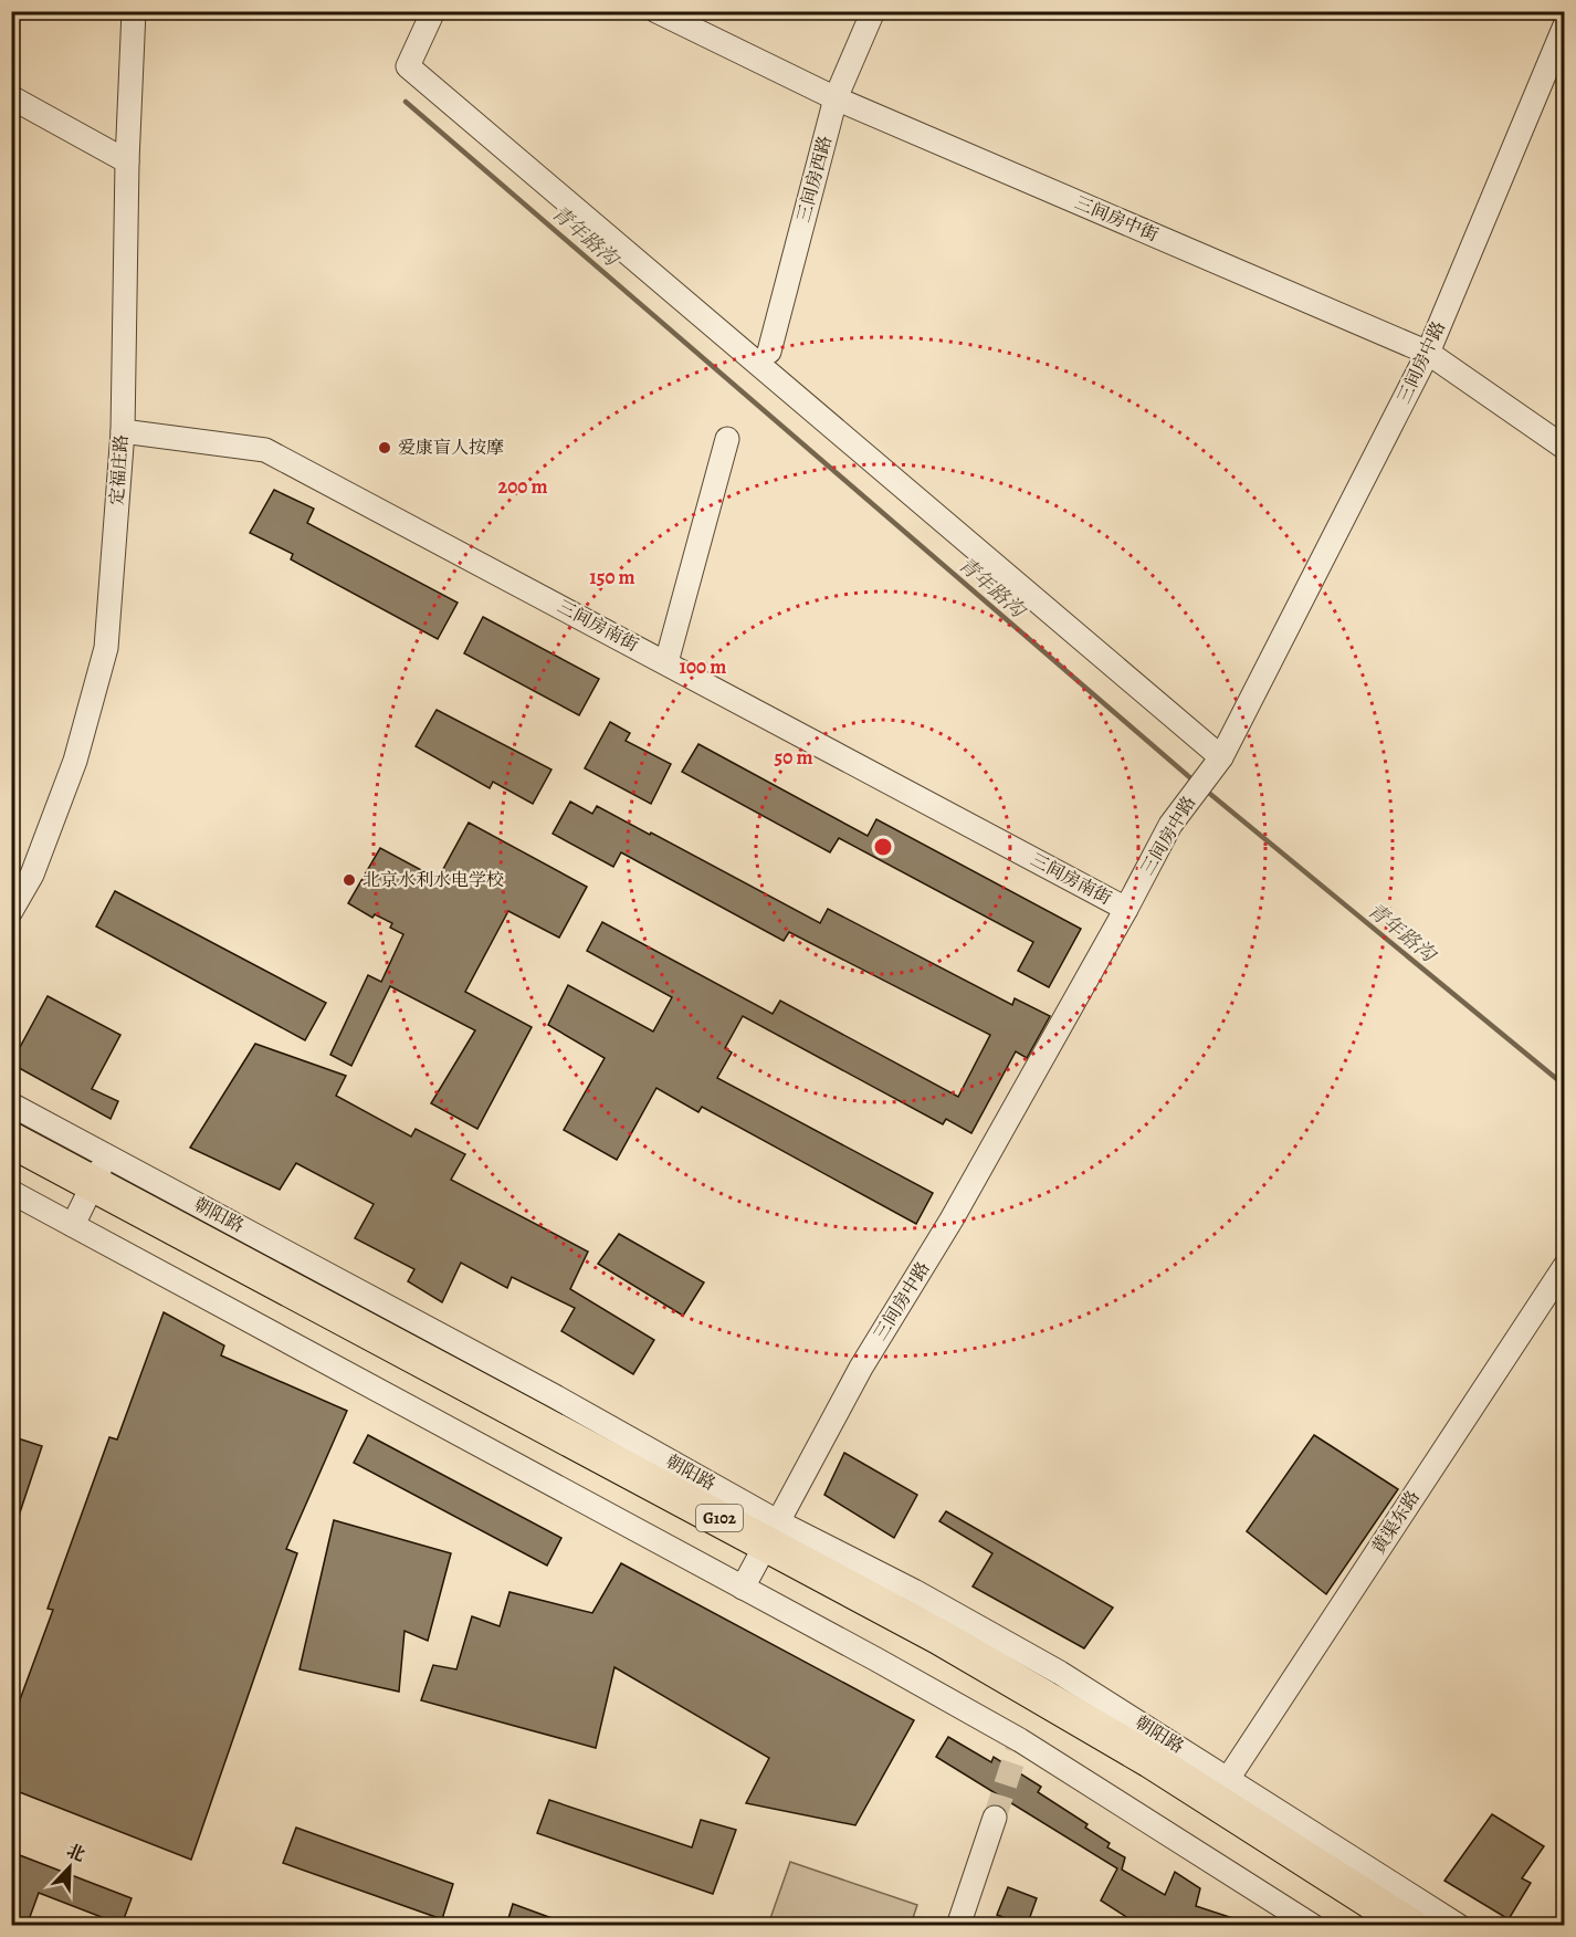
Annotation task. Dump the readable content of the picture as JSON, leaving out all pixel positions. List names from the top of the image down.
{
  "streets": {
    "highway": ["朝阳路", "G102"],
    "street": [
      "三间房西路",
      "三间房中街",
      "三间房中路",
      "定福庄路",
      "三间房南街",
      "黄渠东路"
    ]
  },
  "crossings": [
    ["三间房西路", "三间房中街"],
    ["三间房中街", "三间房中路"],
    ["三间房中路", "三间房南街"],
    ["三间房中路", "朝阳路"],
    ["定福庄路", "三间房南街"],
    ["朝阳路", "黄渠东路"]
  ],
  "water": ["青年路沟"],
  "places": ["爱康盲人按摩", "北京水利水电学校"],
  "north": "top right",
  "rings": [
    "200 m",
    "150 m",
    "100 m",
    "50 m"
  ]
}
